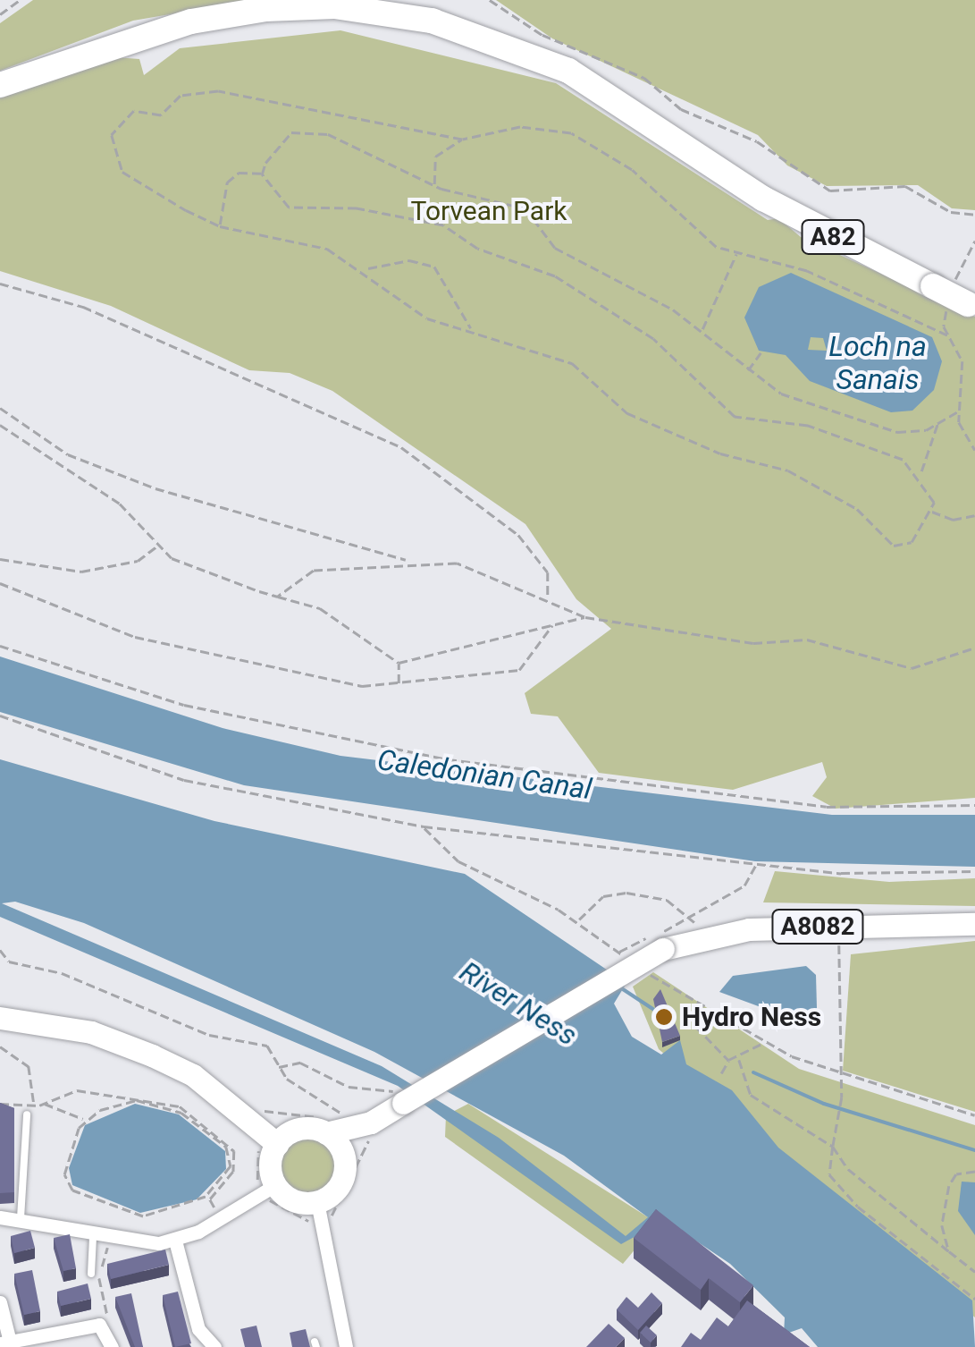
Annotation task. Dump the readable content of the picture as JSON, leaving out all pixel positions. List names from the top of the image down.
{
  "streets": {
    "highway": ["A82"],
    "main road": ["A8082"]
  },
  "water": ["Loch na Sanais", "Caledonian Canal", "River Ness"],
  "parks": ["Torvean Park"],
  "places": ["Hydro Ness"]
}
